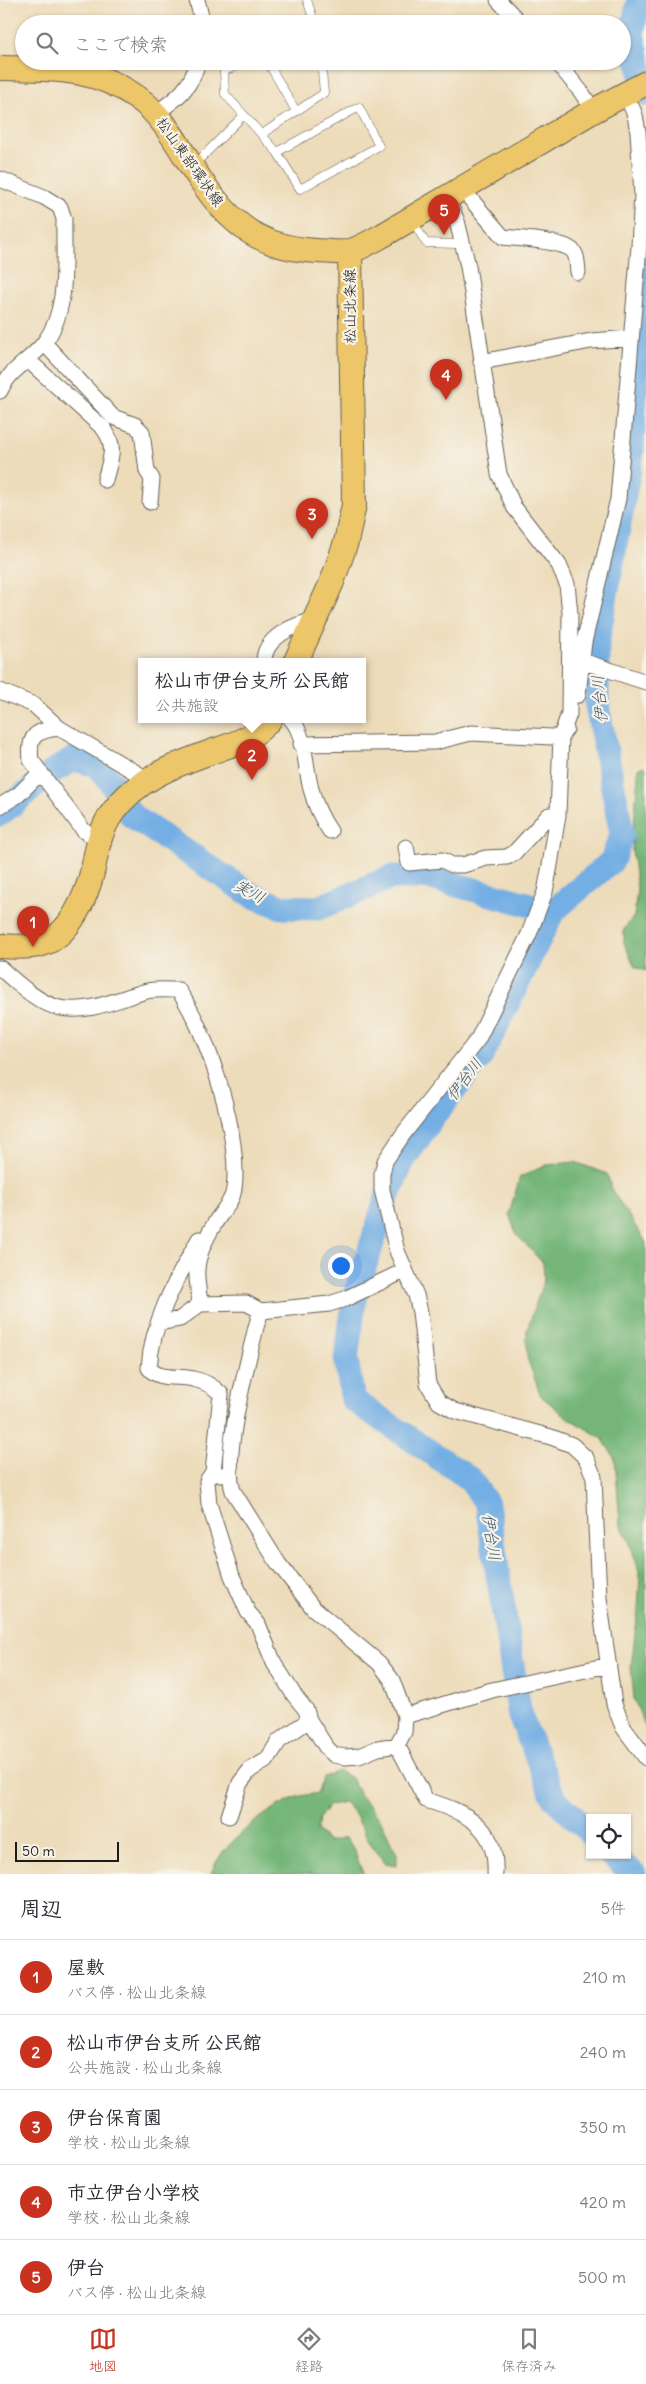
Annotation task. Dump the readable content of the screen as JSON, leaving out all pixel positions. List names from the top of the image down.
{
  "streets": {
    "main road": ["松山東部環状線", "松山北条線"]
  },
  "crossings": [
    ["松山東部環状線", "松山北条線"]
  ],
  "water": ["伊台川", "実川"],
  "scale_bar": "50 m",
  "page": {
    "search": "ここで検索",
    "pins": [
      "5",
      "4",
      "3",
      "2",
      "1"
    ],
    "popup": ["松山市伊台支所 公民館", "公共施設"],
    "scale": "50 m",
    "heading": ["周辺", "5件"],
    "list": [
      {
        "mark": "1",
        "name": "屋敷",
        "note": "バス停 · 松山北条線",
        "value": "210 m"
      },
      {
        "mark": "2",
        "name": "松山市伊台支所 公民館",
        "note": "公共施設 · 松山北条線",
        "value": "240 m"
      },
      {
        "mark": "3",
        "name": "伊台保育園",
        "note": "学校 · 松山北条線",
        "value": "350 m"
      },
      {
        "mark": "4",
        "name": "市立伊台小学校",
        "note": "学校 · 松山北条線",
        "value": "420 m"
      },
      {
        "mark": "5",
        "name": "伊台",
        "note": "バス停 · 松山北条線",
        "value": "500 m"
      }
    ],
    "nav": ["地図", "経路", "保存済み"]
  }
}
